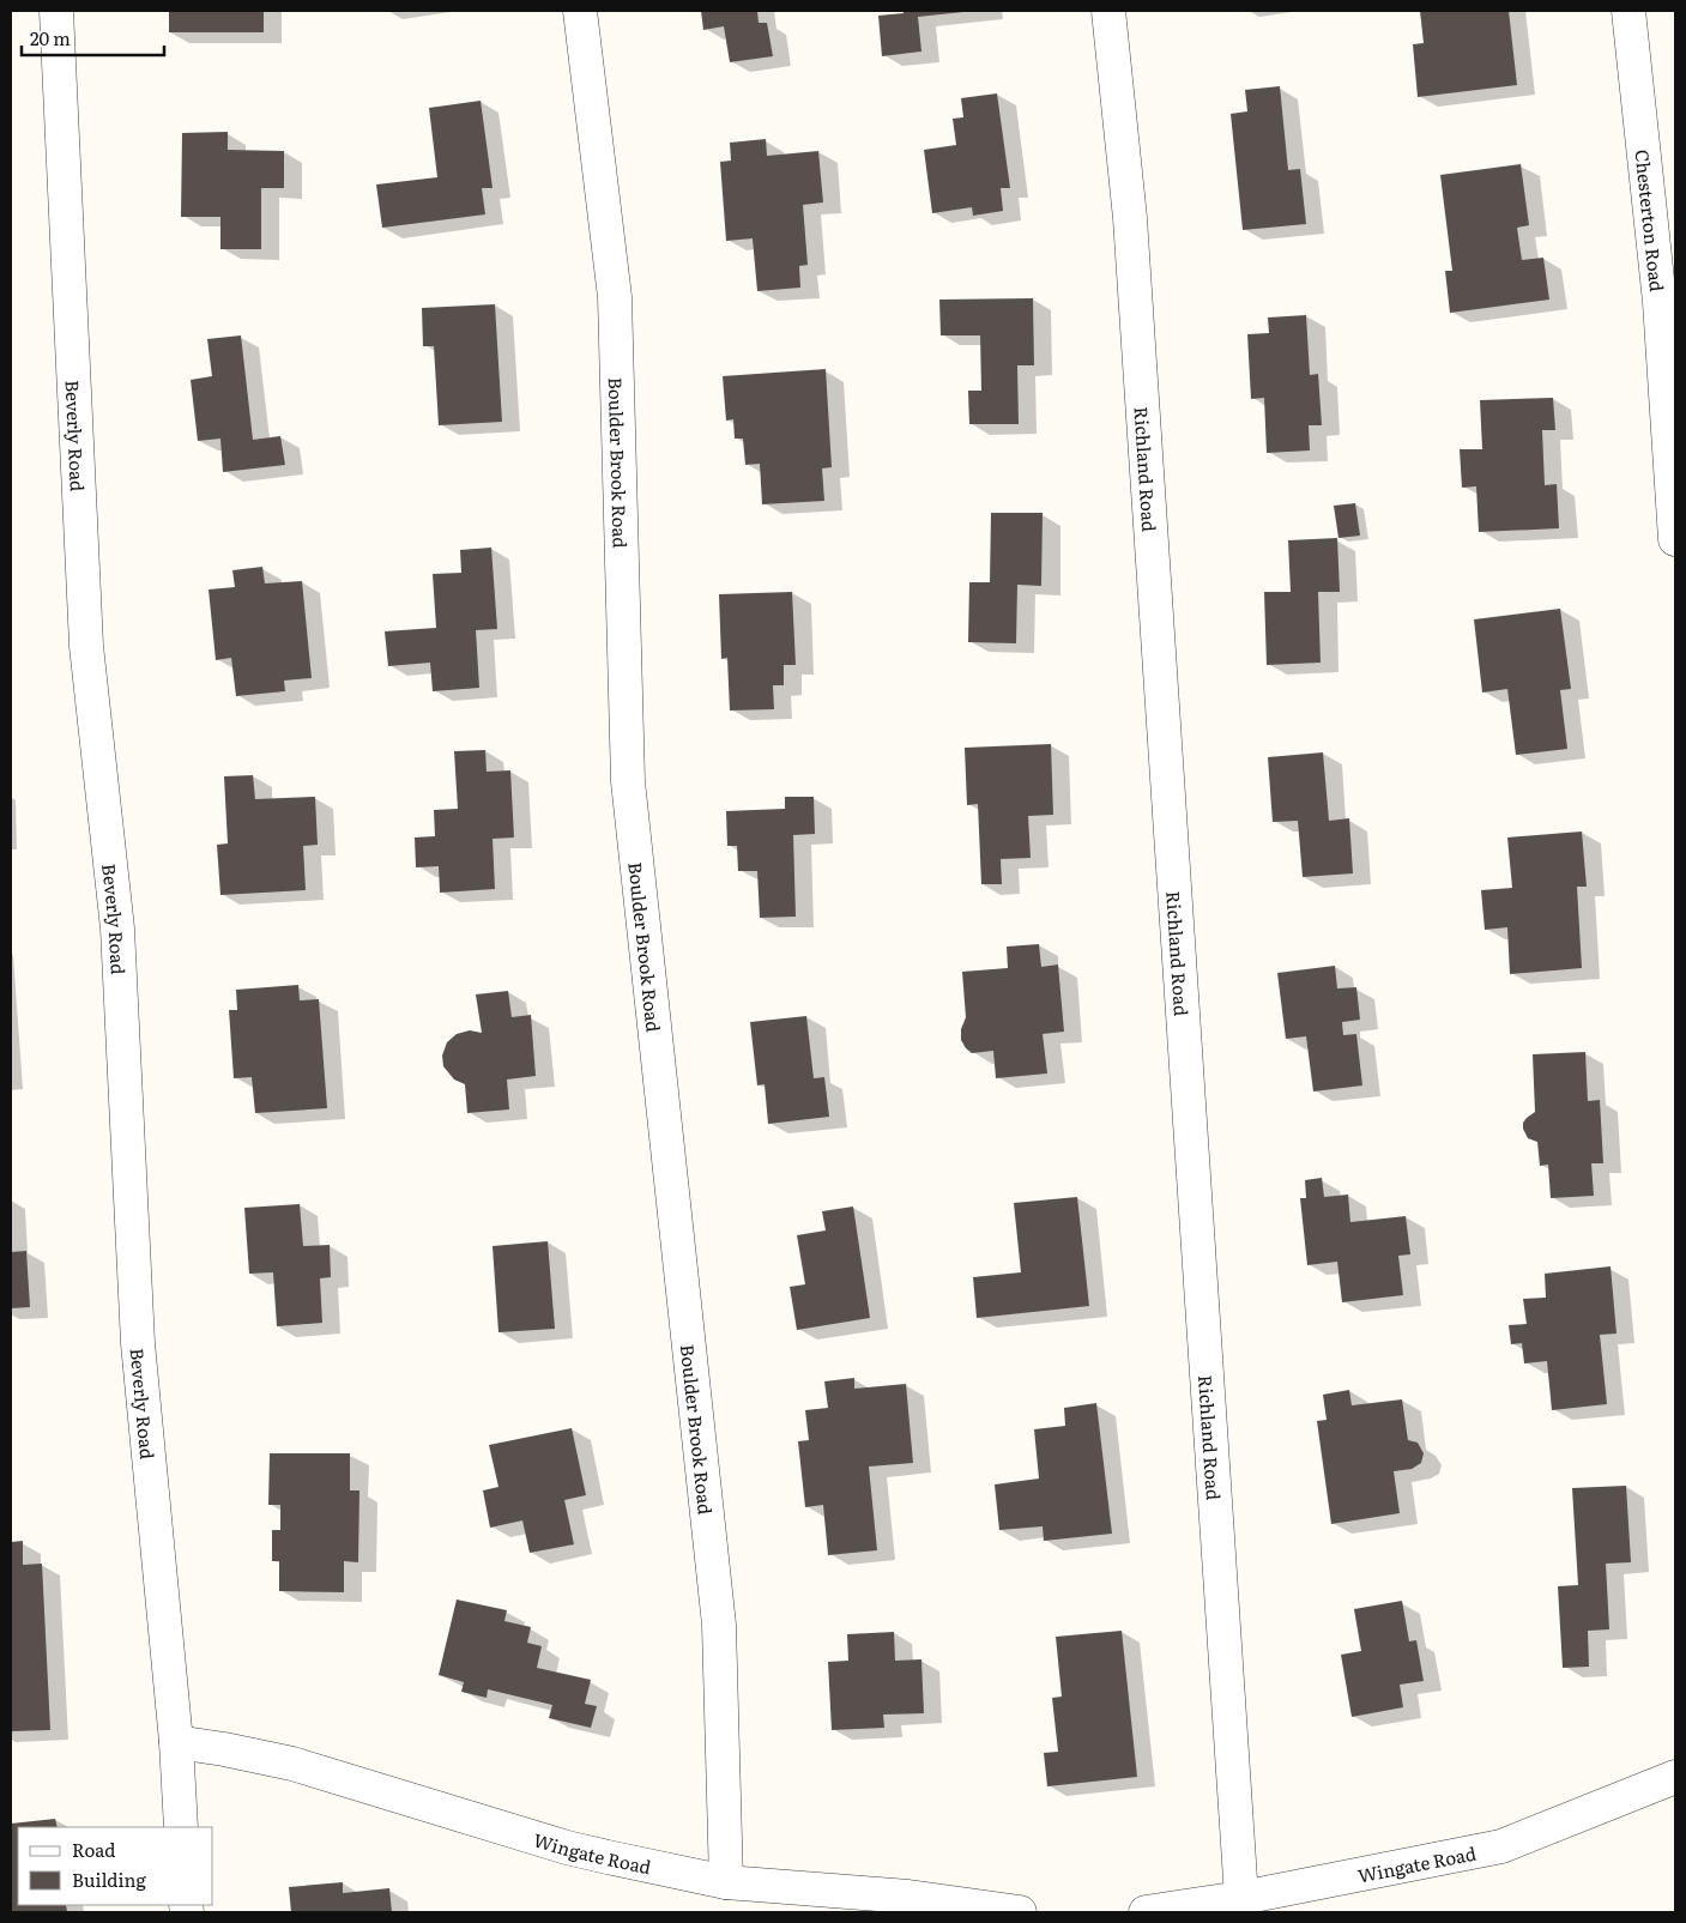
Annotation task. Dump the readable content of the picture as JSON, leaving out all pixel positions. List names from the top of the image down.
{
  "streets": {
    "street": [
      "Chesterton Road",
      "Beverly Road",
      "Boulder Brook Road",
      "Richland Road",
      "Wingate Road"
    ]
  },
  "crossings": [
    ["Beverly Road", "Wingate Road"],
    ["Boulder Brook Road", "Wingate Road"],
    ["Richland Road", "Wingate Road"]
  ],
  "legend": ["Road", "Building"],
  "scale_bar": "20 m"
}
